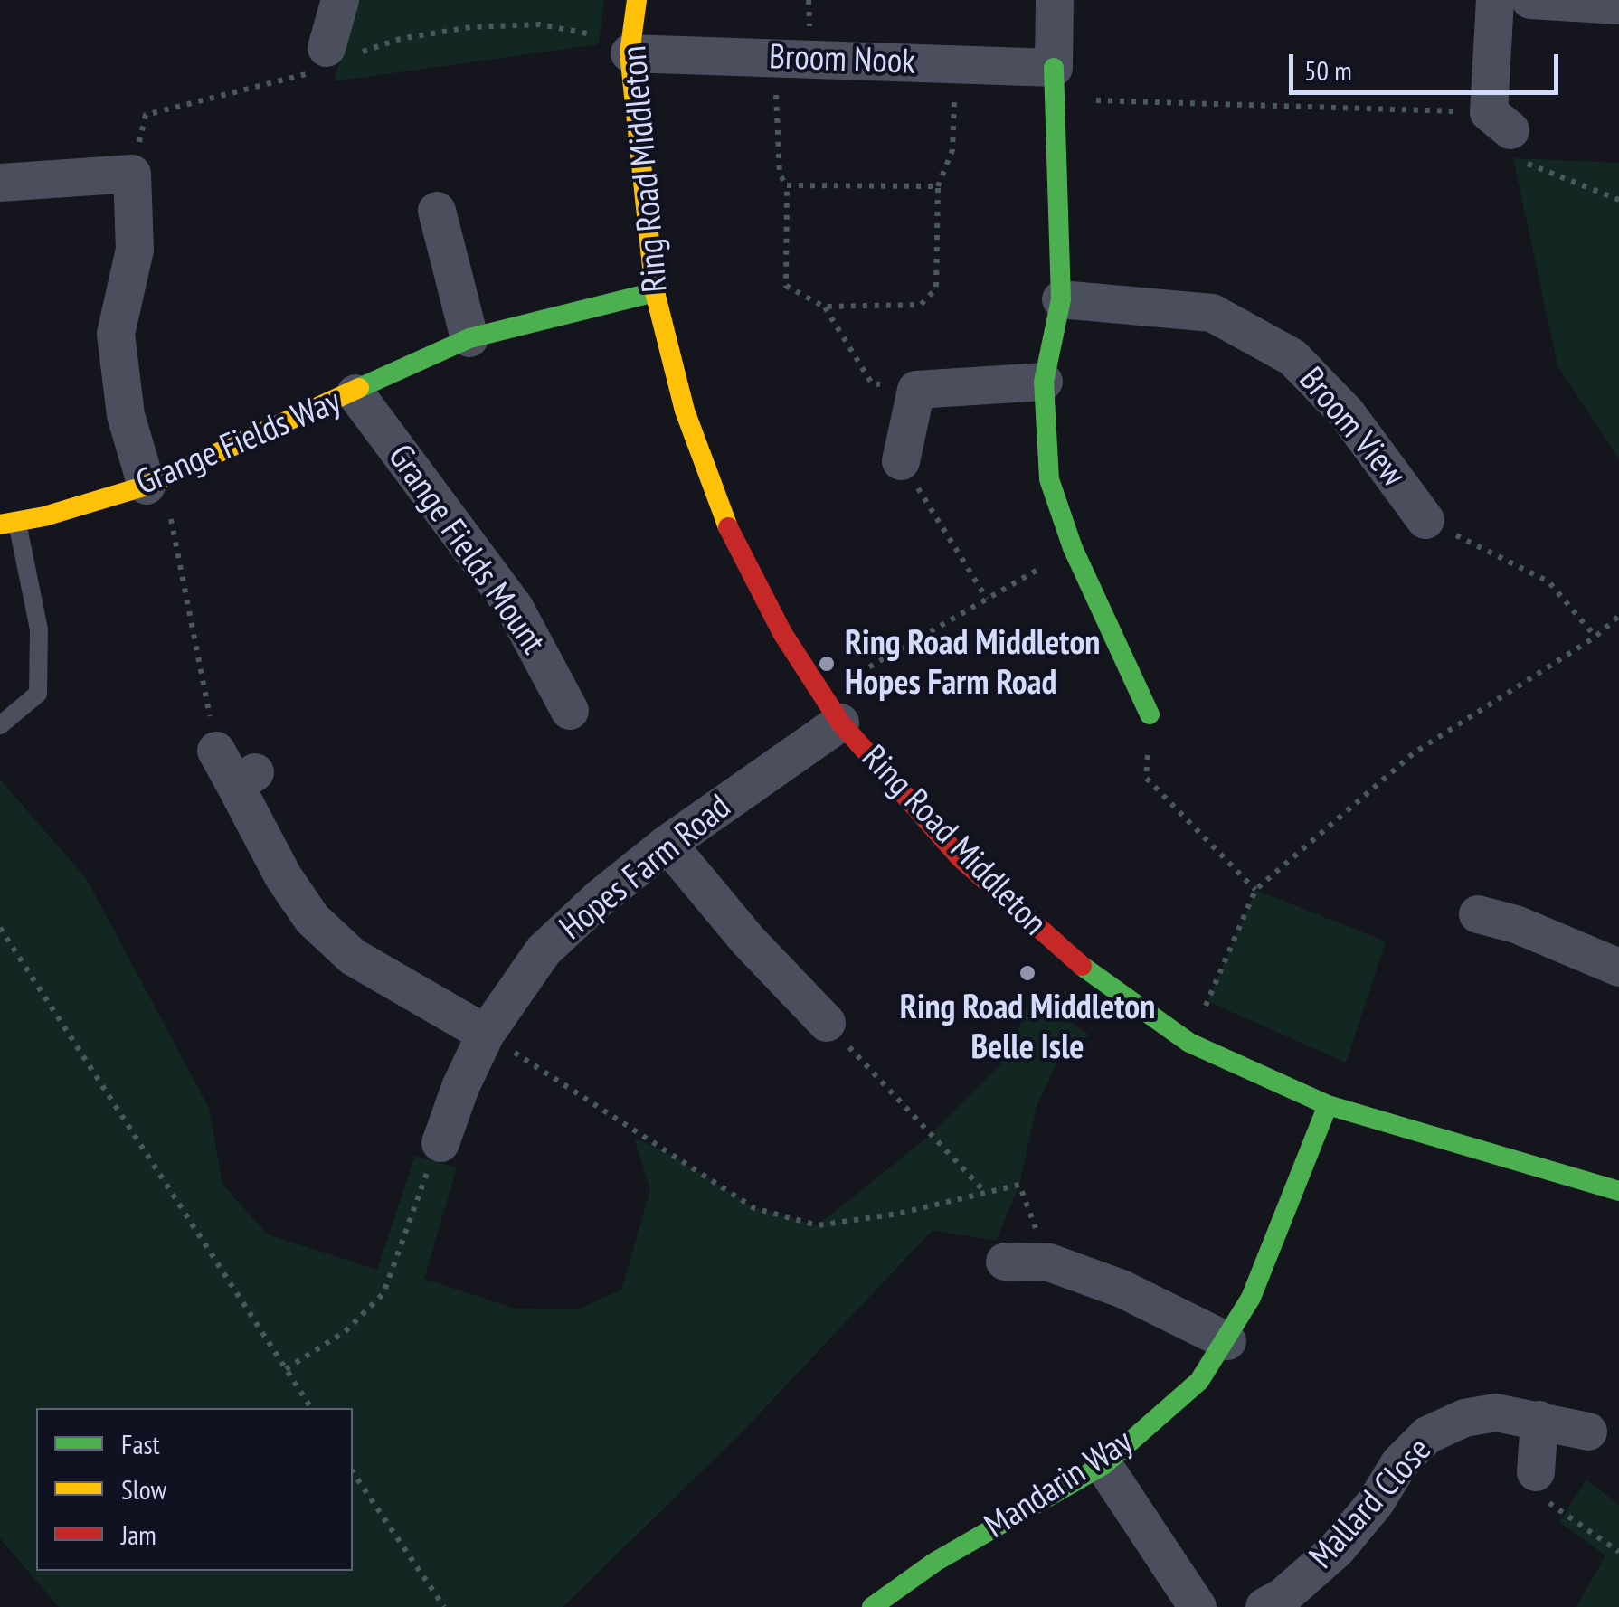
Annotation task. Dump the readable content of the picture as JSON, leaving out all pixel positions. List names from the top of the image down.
{
  "streets": {
    "street": [
      "Broom Nook",
      "Ring Road Middleton",
      "Broom View",
      "Grange Fields Way",
      "Grange Fields Mount",
      "Hopes Farm Road",
      "Mandarin Way",
      "Mallard Close"
    ]
  },
  "crossings": [
    ["Broom Nook", "Ring Road Middleton"],
    ["Ring Road Middleton", "Grange Fields Way"],
    ["Ring Road Middleton", "Hopes Farm Road"],
    ["Ring Road Middleton", "Mandarin Way"],
    ["Grange Fields Way", "Grange Fields Mount"]
  ],
  "places": ["Ring Road Middleton Hopes Farm Road", "Ring Road Middleton Belle Isle"],
  "legend": ["Fast", "Slow", "Jam"],
  "scale_bar": "50 m"
}
